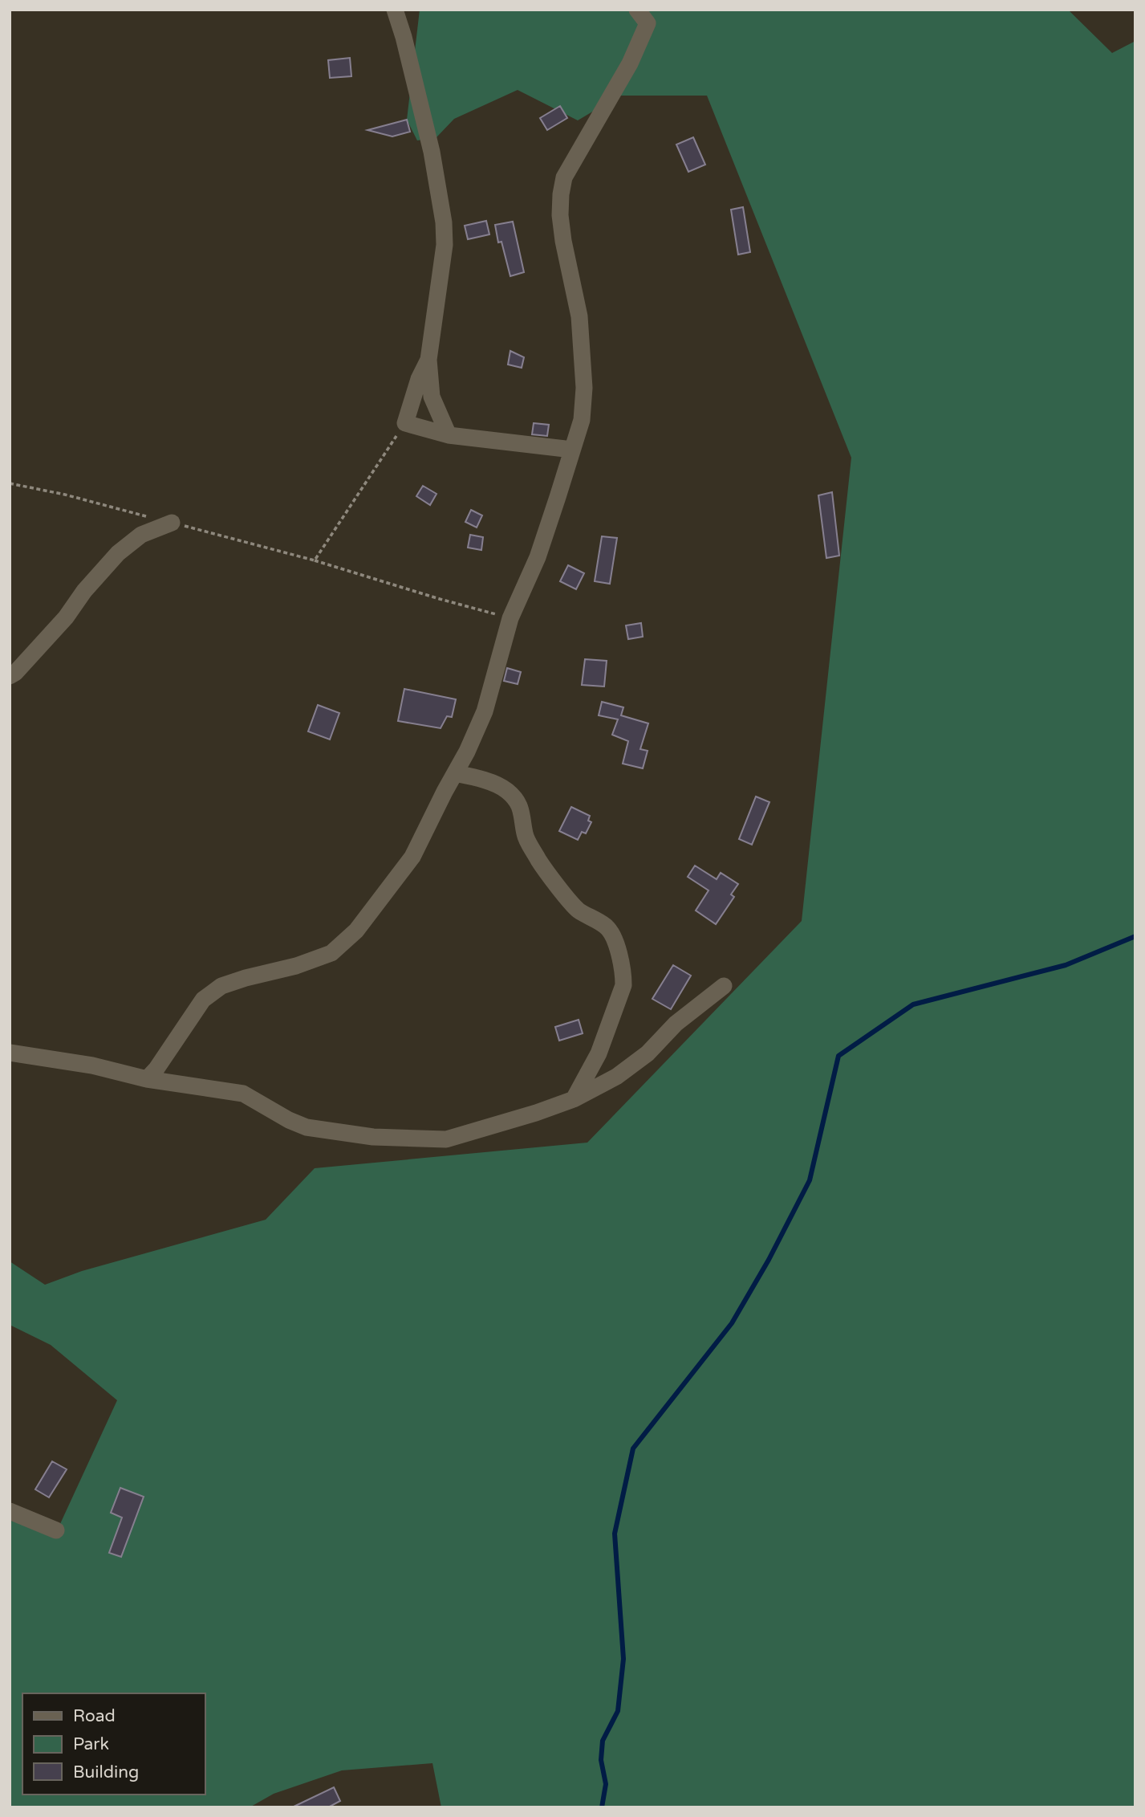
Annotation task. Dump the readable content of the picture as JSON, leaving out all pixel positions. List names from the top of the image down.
{
  "legend": ["Road", "Park", "Building"]
}
